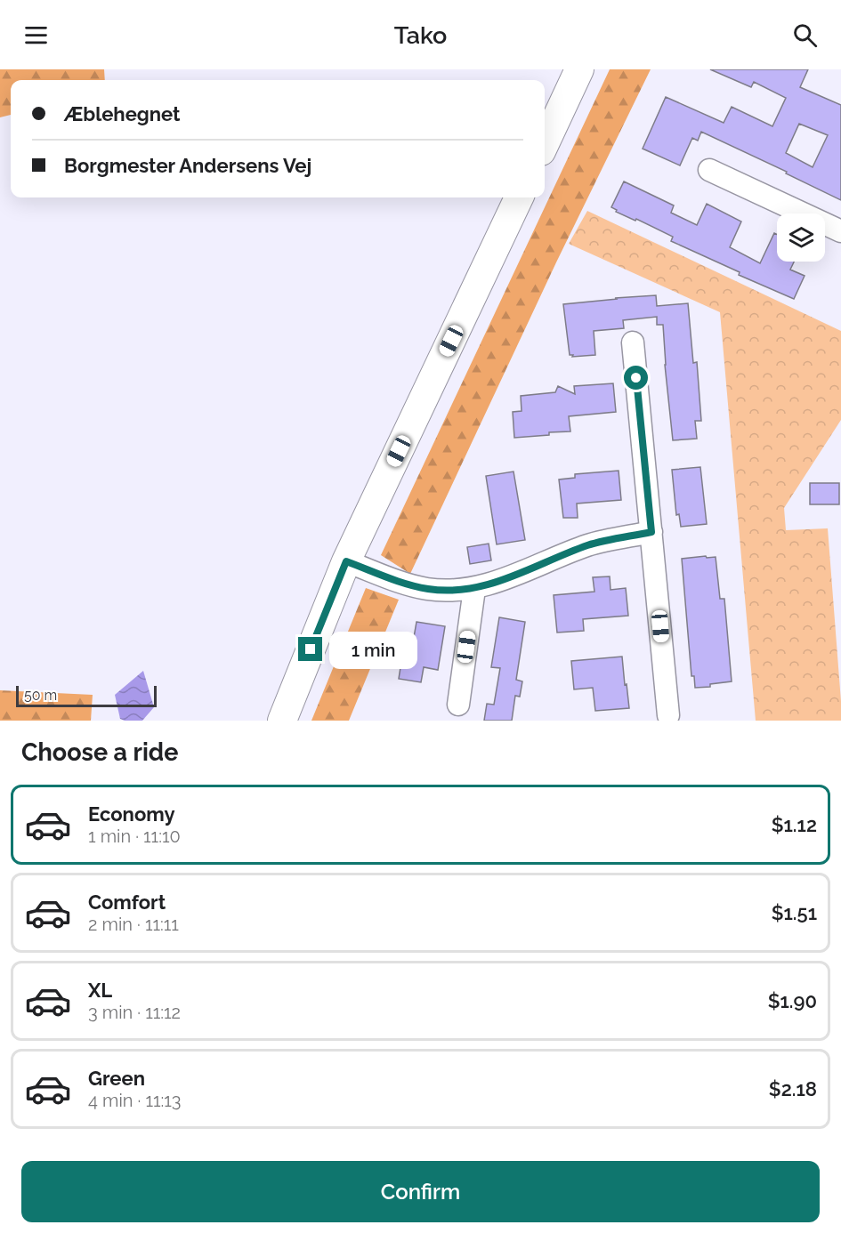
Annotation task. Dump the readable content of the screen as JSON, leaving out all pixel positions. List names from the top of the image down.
{
  "scale_bar": "50 m",
  "page": {
    "header": "Tako",
    "banner": ["Æblehegnet", "Borgmester Andersens Vej"],
    "bubble": "1 min",
    "scale": "50 m",
    "heading": "Choose a ride",
    "list": [
      {
        "name": "Economy",
        "note": "1 min · 11:10",
        "value": "$1.12"
      },
      {
        "name": "Comfort",
        "note": "2 min · 11:11",
        "value": "$1.51"
      },
      {
        "name": "XL",
        "note": "3 min · 11:12",
        "value": "$1.90"
      },
      {
        "name": "Green",
        "note": "4 min · 11:13",
        "value": "$2.18"
      }
    ],
    "buttons": "Confirm"
  }
}
